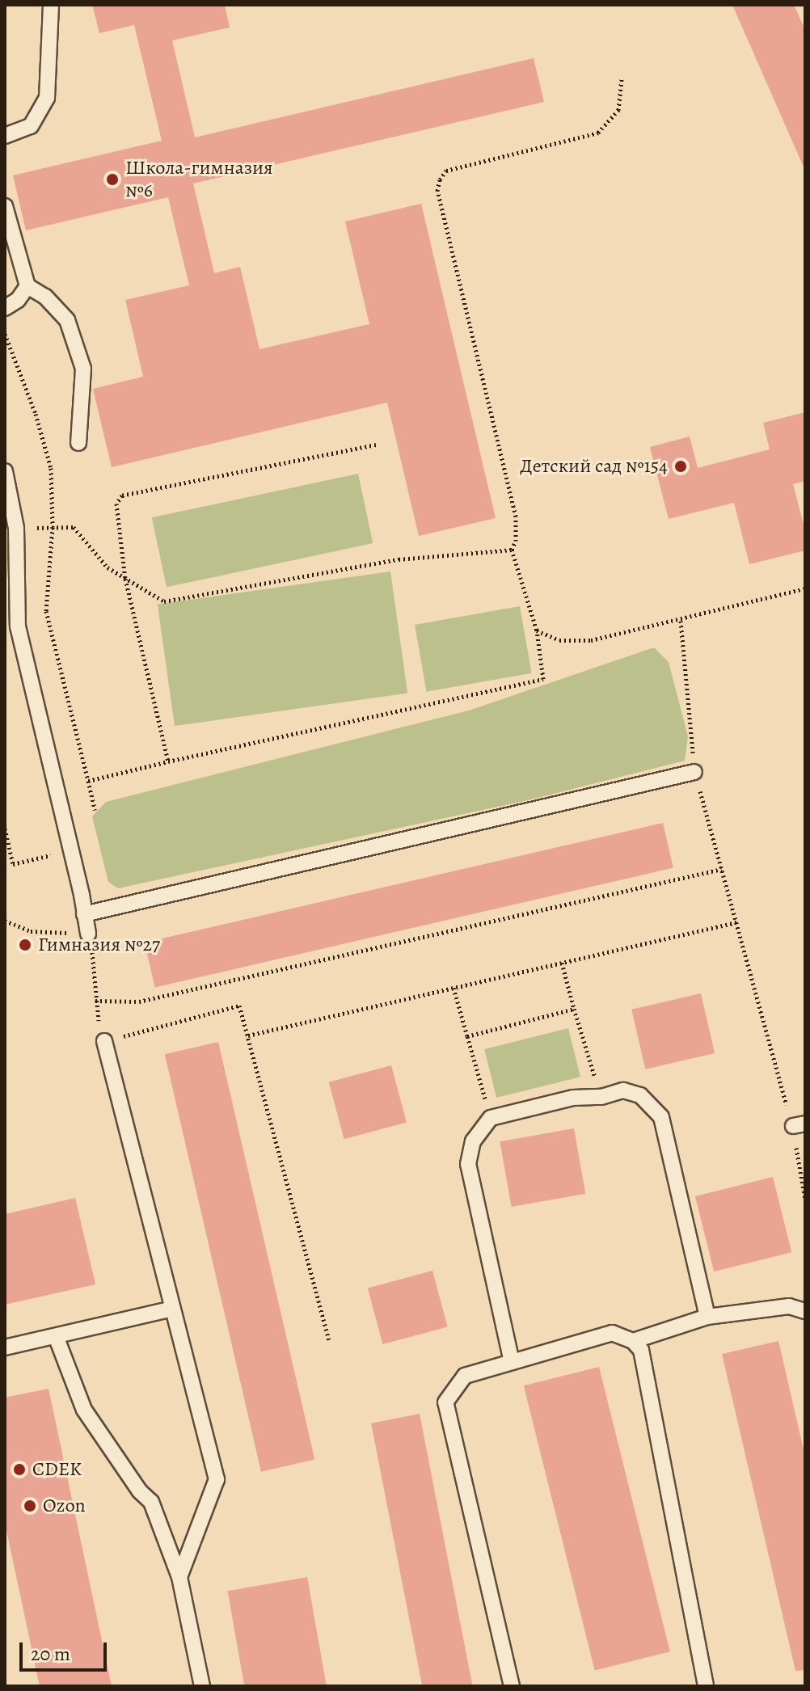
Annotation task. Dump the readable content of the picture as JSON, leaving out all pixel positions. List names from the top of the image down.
{
  "places": [
    "Школа-гимназия №6",
    "Детский сад №154",
    "Гимназия №27",
    "CDEK",
    "Ozon"
  ],
  "scale_bar": "20 m"
}
